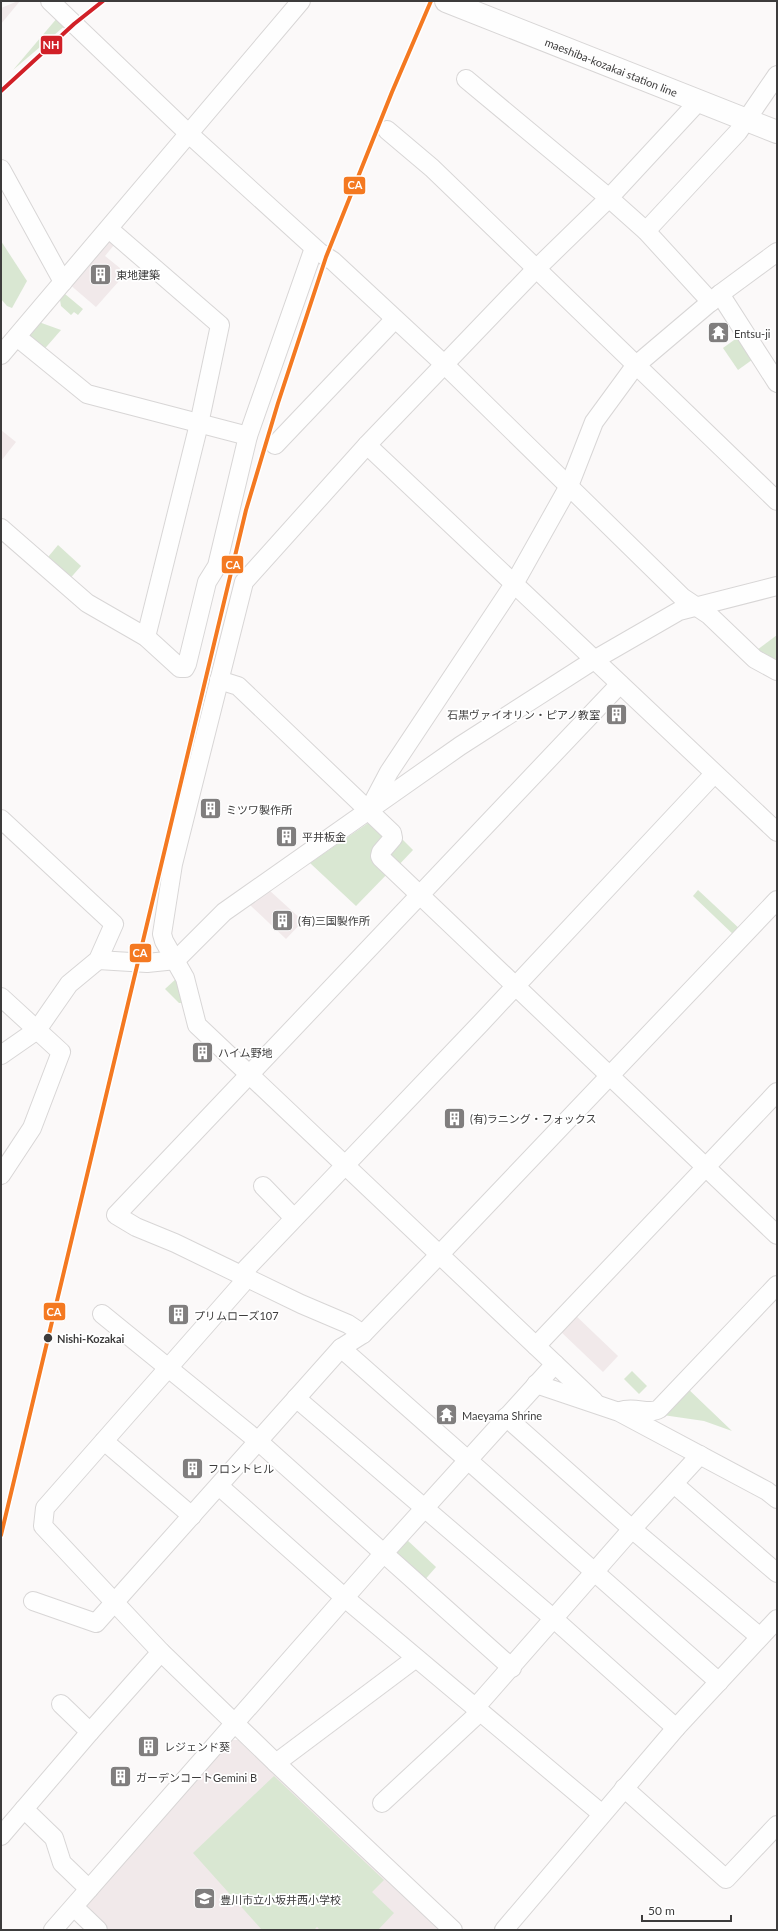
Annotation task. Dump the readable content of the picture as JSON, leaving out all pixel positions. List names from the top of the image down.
{
  "streets": {
    "main road": ["maeshiba-kozakai station line"]
  },
  "places": {
    "building": [
      "東地建築",
      "石黒ヴァイオリン・ピアノ教室",
      "ミツワ製作所",
      "平井板金",
      "(有)三国製作所",
      "ハイム野地",
      "(有)ラニング・フォックス",
      "プリムローズ107",
      "フロントヒル",
      "レジェンド葵",
      "ガーデンコートGemini B"
    ],
    "temple": ["Entsu-ji", "Maeyama Shrine"],
    "other": ["Nishi-Kozakai"],
    "school or university": ["豊川市立小坂井西小学校"]
  },
  "lines": ["transit line CA", "transit line NH"],
  "scale_bar": "50 m"
}
